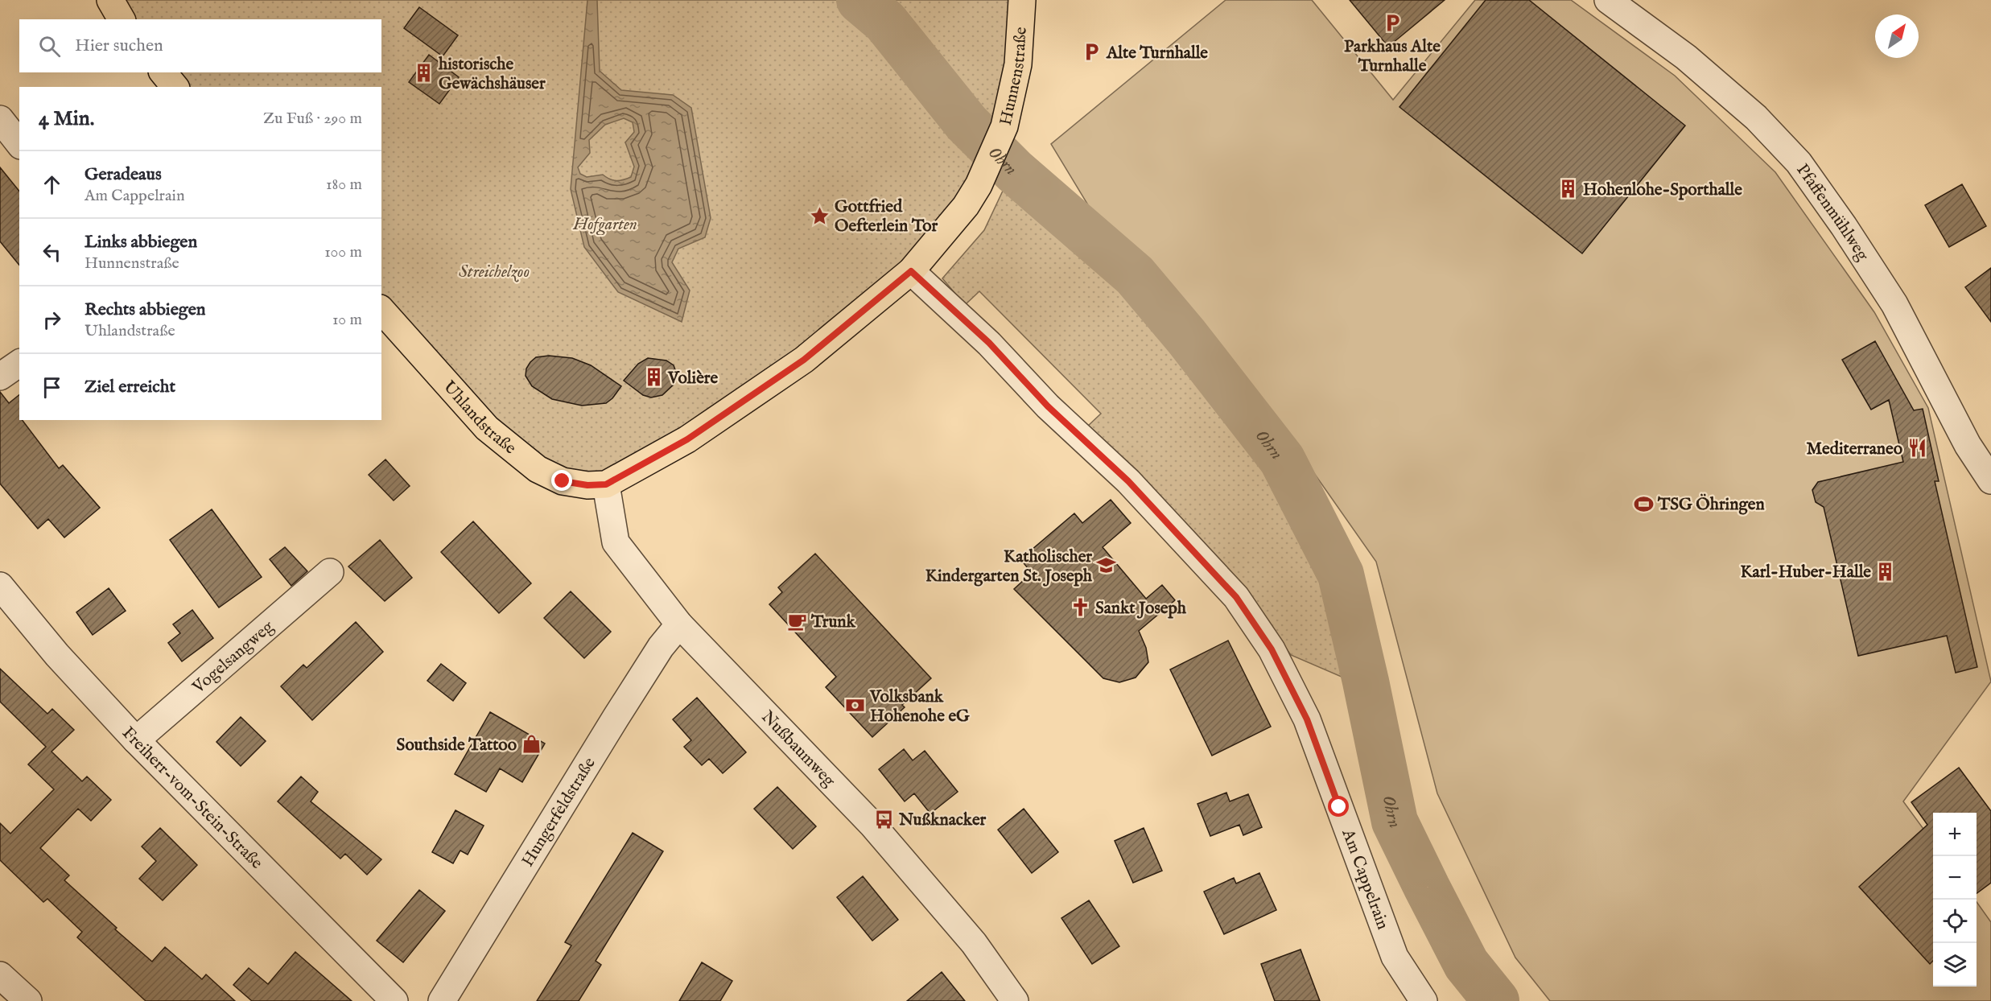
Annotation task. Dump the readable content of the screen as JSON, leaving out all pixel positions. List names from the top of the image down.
{
  "streets": {
    "main road": ["Hunnenstraße", "Uhlandstraße"],
    "street": [
      "Pfaffenmühlweg",
      "Vogelsangweg",
      "Nußbaumweg",
      "Freiherr-vom-Stein-Straße",
      "Hungerfeldstraße",
      "Am Cappelrain"
    ]
  },
  "crossings": [
    ["Hunnenstraße", "Uhlandstraße"],
    ["Hunnenstraße", "Nußbaumweg"],
    ["Hunnenstraße", "Am Cappelrain"],
    ["Uhlandstraße", "Nußbaumweg"],
    ["Vogelsangweg", "Freiherr-vom-Stein-Straße"],
    ["Nußbaumweg", "Hungerfeldstraße"]
  ],
  "water": ["Ohrn"],
  "parks": ["Hofgarten", "Streichelzoo"],
  "places": {
    "parking": ["Parkhaus Alte Turnhalle", "Alte Turnhalle"],
    "building": [
      "historische Gewächshäuser",
      "Hohenlohe-Sporthalle",
      "Volière",
      "Karl-Huber-Halle"
    ],
    "place": ["Gottfried Oefterlein Tor"],
    "restaurant": ["Mediterraneo"],
    "sports": ["TSG Öhringen"],
    "school or university": ["Katholischer Kindergarten St. Joseph"],
    "church": ["Sankt Joseph"],
    "cafe": ["Trunk"],
    "bank": ["Volksbank Hohenohe eG"],
    "shop": ["Southside Tattoo"],
    "bus stop": ["Nußknacker"]
  },
  "north": "top right",
  "page": {
    "search": "Hier suchen",
    "heading": ["4 Min.", "Zu Fuß · 290 m"],
    "list": [
      ["Geradeaus", "Am Cappelrain", "180 m"],
      ["Links abbiegen", "Hunnenstraße", "100 m"],
      ["Rechts abbiegen", "Uhlandstraße", "10 m"],
      "Ziel erreicht"
    ],
    "map_buttons": ["+", "−"]
  }
}
